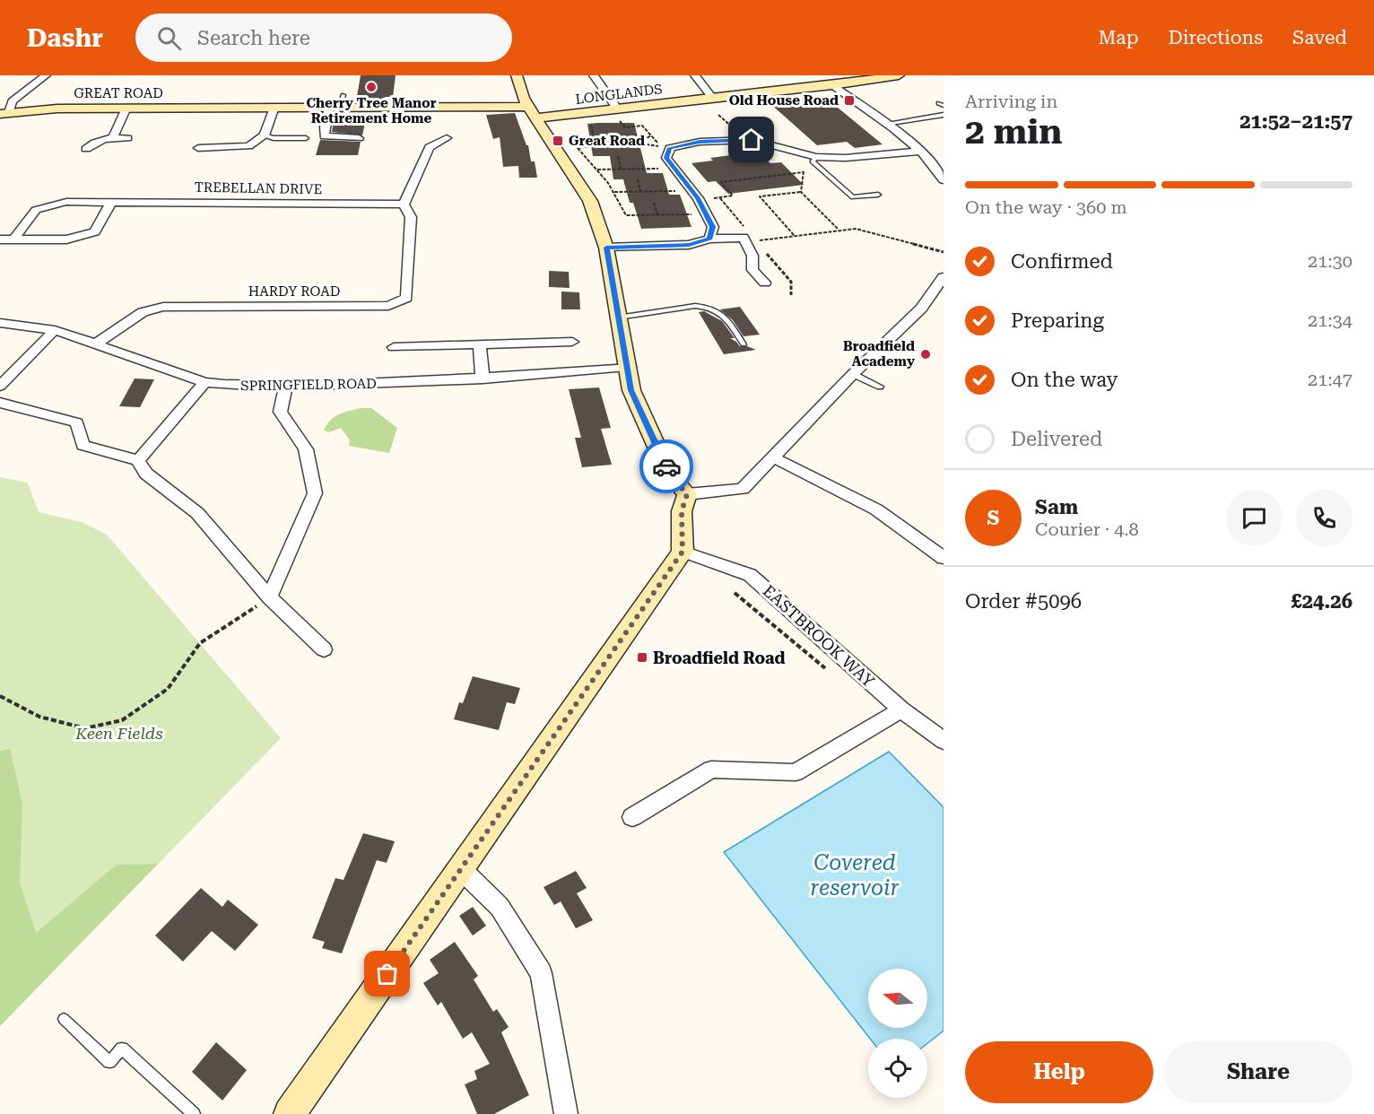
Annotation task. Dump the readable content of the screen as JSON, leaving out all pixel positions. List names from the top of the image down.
{
  "streets": {
    "street": [
      "GREAT ROAD",
      "LONGLANDS",
      "TREBELLAN DRIVE",
      "HARDY ROAD",
      "SPRINGFIELD ROAD",
      "EASTBROOK WAY"
    ]
  },
  "crossings": [
    ["GREAT ROAD", "LONGLANDS"],
    ["TREBELLAN DRIVE", "HARDY ROAD"],
    ["HARDY ROAD", "SPRINGFIELD ROAD"]
  ],
  "water": ["Covered reservoir"],
  "parks": ["Keen Fields"],
  "places": {
    "other": ["Cherry Tree Manor Retirement Home", "Broadfield Academy"],
    "transit": ["Old House Road", "Great Road", "Broadfield Road"]
  },
  "north": "left",
  "page": {
    "header": "Dashr",
    "search": "Search here",
    "nav": ["Map", "Directions", "Saved"],
    "heading": ["2 min", "Arriving in", "21:52–21:57"],
    "panel": [
      "Sam",
      "Courier · 4.8",
      "Order #5096",
      "£24.26"
    ],
    "bar": "On the way · 360 m",
    "list": [
      ["Confirmed", "21:30"],
      ["Preparing", "21:34"],
      ["On the way", "21:47"],
      "Delivered"
    ],
    "round": "S",
    "buttons": ["Help", "Share"]
  }
}
